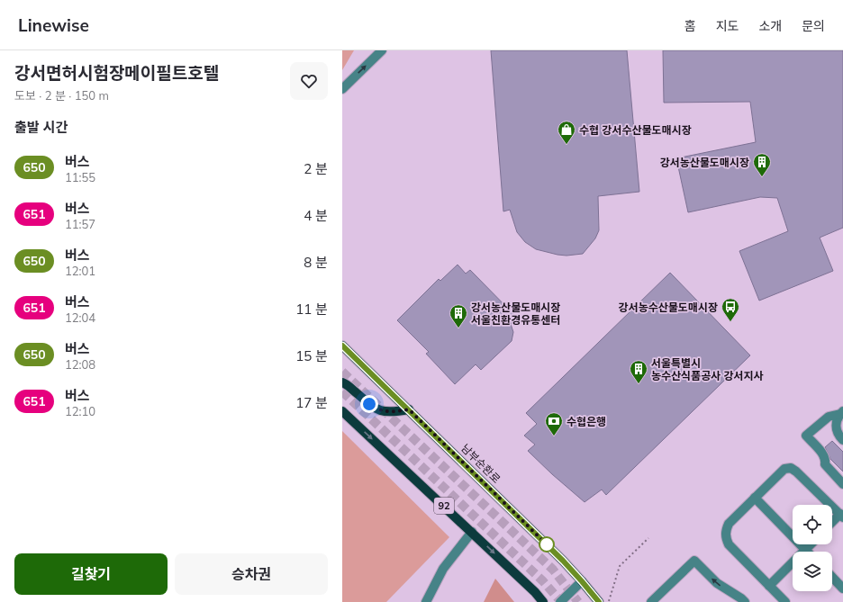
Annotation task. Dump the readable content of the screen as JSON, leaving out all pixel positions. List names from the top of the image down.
{
  "streets": {
    "main road": ["남부순환로", "92"]
  },
  "places": {
    "shop": ["수협 강서수산물도매시장"],
    "building": ["강서농산물도매시장", "강서농산물도매시장 서울친환경유통센터", "서울특별시 농수산식품공사 강서지사"],
    "bus stop": ["강서농수산물도매시장"],
    "bank": ["수협은행"]
  },
  "lines": ["bus line 650"],
  "page": {
    "header": "Linewise",
    "nav": [
      "홈",
      "지도",
      "소개",
      "문의"
    ],
    "heading": [
      ["강서면허시험장메이필트호텔", "도보 · 2 분 · 150 m"],
      "출발 시간"
    ],
    "list": [
      {
        "mark": "650",
        "name": "버스",
        "note": "11:55",
        "value": "2 분"
      },
      {
        "mark": "651",
        "name": "버스",
        "note": "11:57",
        "value": "4 분"
      },
      {
        "mark": "650",
        "name": "버스",
        "note": "12:01",
        "value": "8 분"
      },
      {
        "mark": "651",
        "name": "버스",
        "note": "12:04",
        "value": "11 분"
      },
      {
        "mark": "650",
        "name": "버스",
        "note": "12:08",
        "value": "15 분"
      },
      {
        "mark": "651",
        "name": "버스",
        "note": "12:10",
        "value": "17 분"
      }
    ],
    "buttons": ["길찾기", "승차권"]
  }
}
